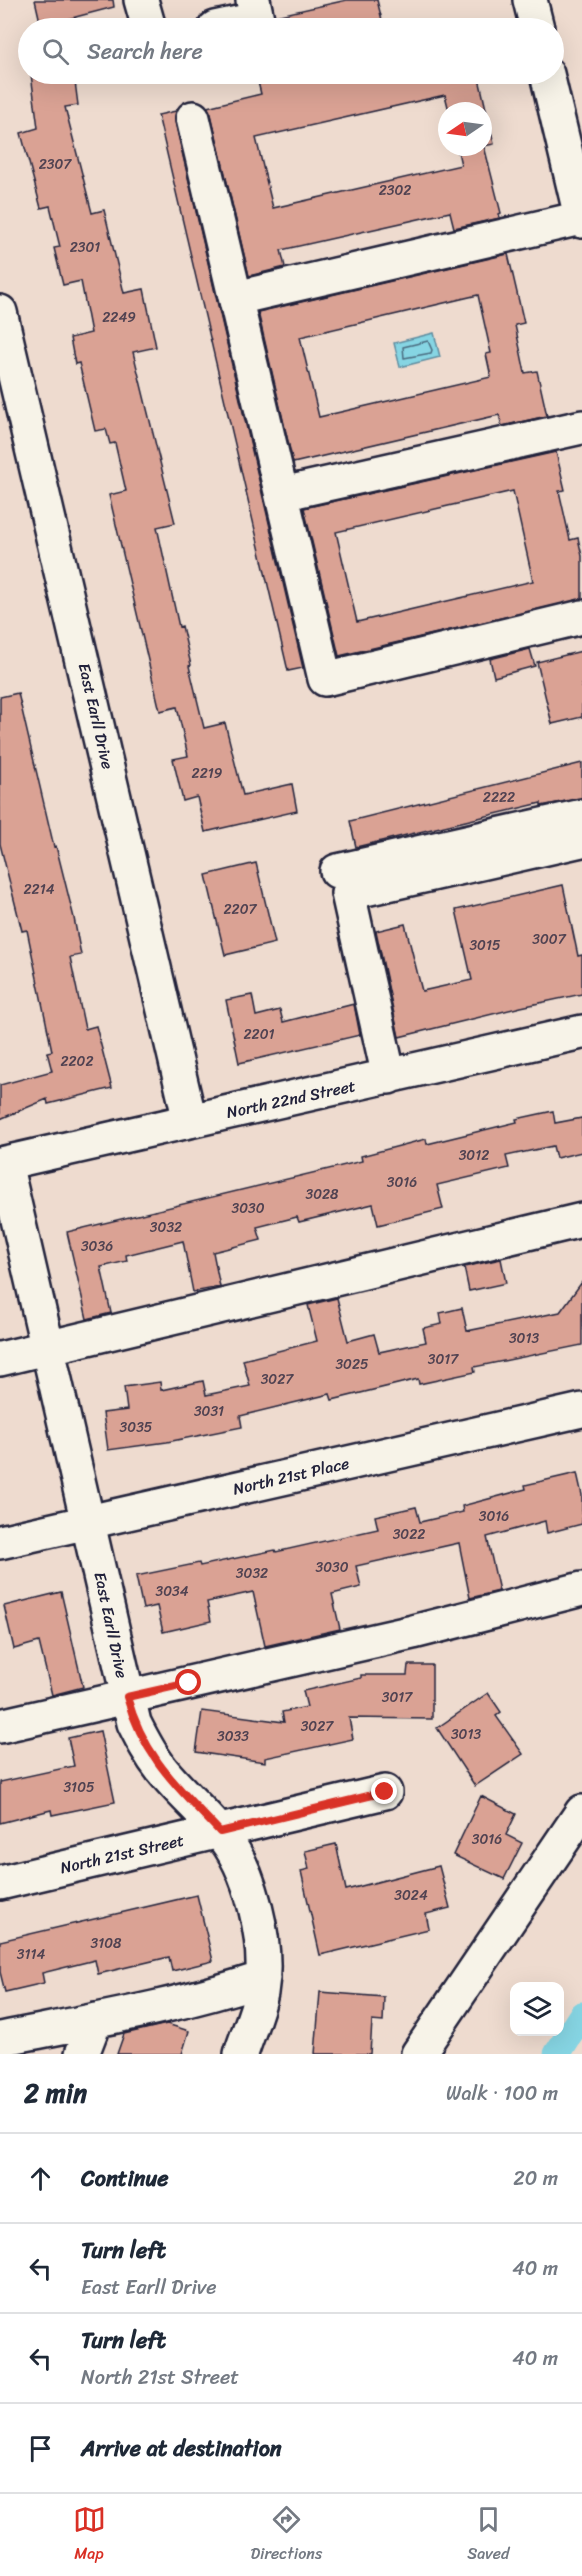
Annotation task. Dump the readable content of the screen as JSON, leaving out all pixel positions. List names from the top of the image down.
{
  "streets": {
    "street": [
      "East Earll Drive",
      "North 22nd Street",
      "North 21st Place",
      "North 21st Street"
    ]
  },
  "crossings": [
    ["East Earll Drive", "North 22nd Street"],
    ["East Earll Drive", "North 21st Place"],
    ["East Earll Drive", "North 21st Street"]
  ],
  "house_numbers": [
    "2307",
    "2302",
    "2301",
    "2249",
    "2219",
    "2222",
    "2214",
    "2207",
    "3007",
    "3015",
    "2201",
    "2202",
    "3012",
    "3016",
    "3028",
    "3030",
    "3032",
    "3036",
    "3013",
    "3017",
    "3025",
    "3027",
    "3031",
    "3035",
    "3016",
    "3022",
    "3030",
    "3032",
    "3034",
    "3017",
    "3027",
    "3013",
    "3033",
    "3105",
    "3016",
    "3024",
    "3108",
    "3114"
  ],
  "north": "left",
  "page": {
    "search": "Search here",
    "heading": ["2 min", "Walk · 100 m"],
    "list": [
      ["Continue", "20 m"],
      ["Turn left", "East Earll Drive", "40 m"],
      ["Turn left", "North 21st Street", "40 m"],
      "Arrive at destination"
    ],
    "nav": ["Map", "Directions", "Saved"]
  }
}
